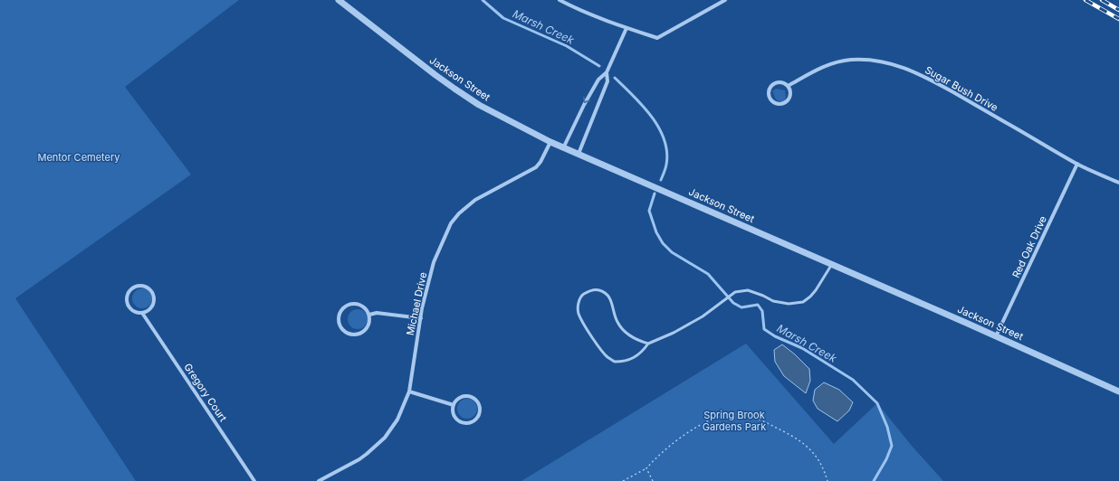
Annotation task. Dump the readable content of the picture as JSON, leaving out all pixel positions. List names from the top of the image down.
{
  "streets": {
    "street": [
      "Jackson Street",
      "Sugar Bush Drive",
      "Red Oak Drive",
      "Michael Drive",
      "Gregory Court"
    ]
  },
  "crossings": [
    ["Jackson Street", "Red Oak Drive"],
    ["Jackson Street", "Michael Drive"],
    ["Sugar Bush Drive", "Red Oak Drive"]
  ],
  "water": ["Marsh Creek"],
  "parks": ["Mentor Cemetery", "Spring Brook Gardens Park"]
}
